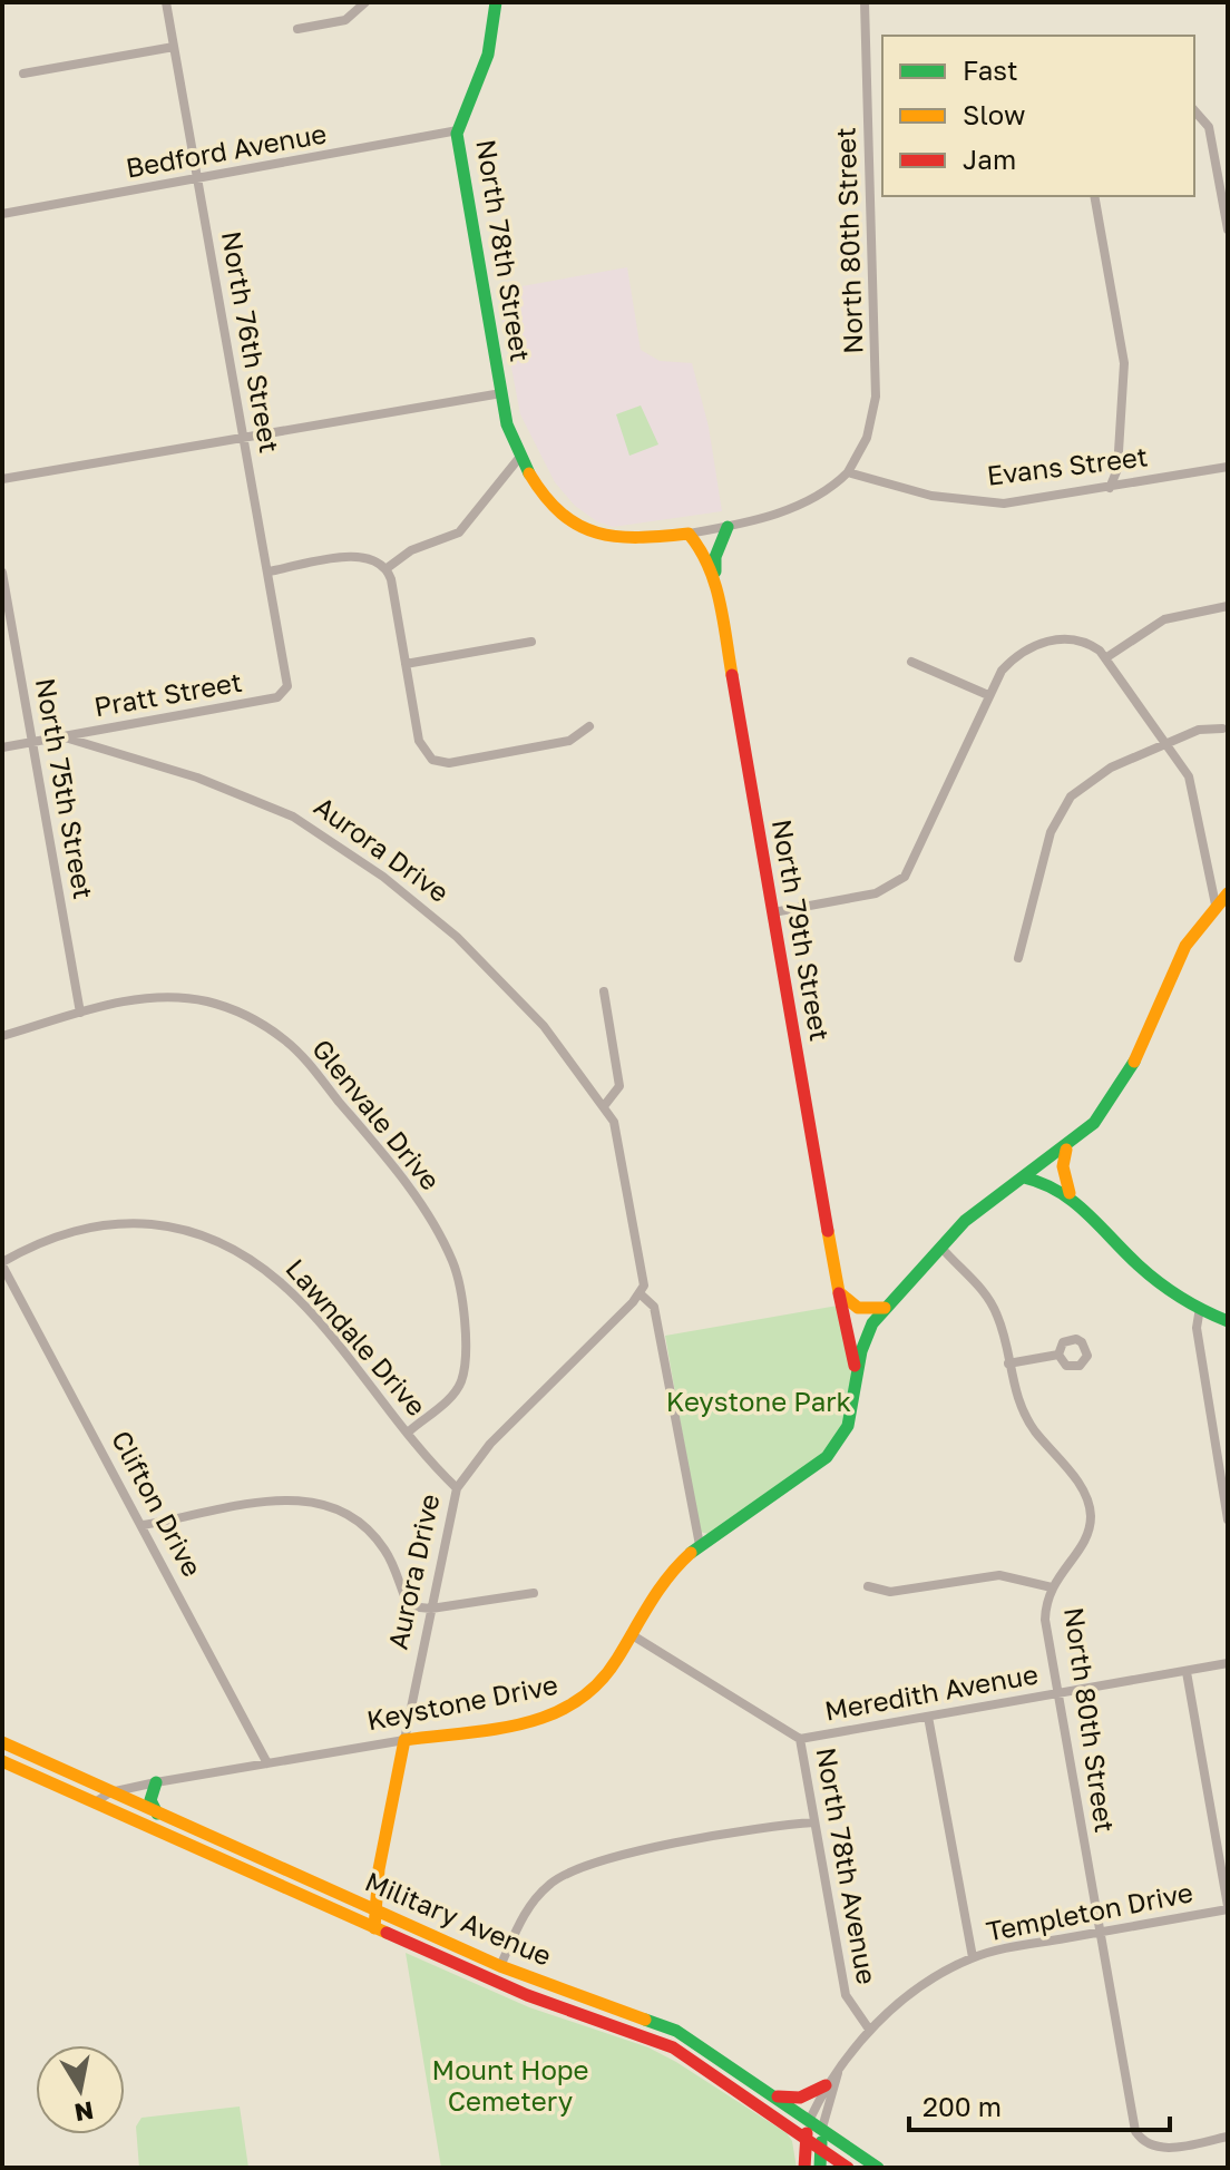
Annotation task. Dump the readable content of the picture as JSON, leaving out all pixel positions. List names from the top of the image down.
{
  "streets": {
    "street": [
      "Bedford Avenue",
      "North 80th Street",
      "North 78th Street",
      "North 76th Street",
      "Evans Street",
      "Pratt Street",
      "North 75th Street",
      "Aurora Drive",
      "North 79th Street",
      "Glenvale Drive",
      "Lawndale Drive",
      "Clifton Drive",
      "Meredith Avenue",
      "Keystone Drive",
      "North 78th Avenue",
      "Templeton Drive",
      "Military Avenue"
    ]
  },
  "crossings": [
    ["Bedford Avenue", "North 78th Street"],
    ["Bedford Avenue", "North 76th Street"],
    ["North 80th Street", "Evans Street"],
    ["North 80th Street", "Meredith Avenue"],
    ["North 80th Street", "Keystone Drive"],
    ["North 80th Street", "Templeton Drive"],
    ["North 76th Street", "Pratt Street"],
    ["Pratt Street", "North 75th Street"],
    ["Pratt Street", "Aurora Drive"],
    ["North 75th Street", "Glenvale Drive"],
    ["Aurora Drive", "Lawndale Drive"],
    ["Aurora Drive", "Keystone Drive"],
    ["Aurora Drive", "Military Avenue"],
    ["North 79th Street", "Keystone Drive"],
    ["Glenvale Drive", "Lawndale Drive"],
    ["Lawndale Drive", "Clifton Drive"],
    ["Clifton Drive", "Keystone Drive"],
    ["Meredith Avenue", "North 78th Avenue"],
    ["Keystone Drive", "North 78th Avenue"],
    ["Keystone Drive", "Military Avenue"],
    ["North 78th Avenue", "Templeton Drive"],
    ["Templeton Drive", "Military Avenue"]
  ],
  "parks": ["Keystone Park", "Mount Hope Cemetery"],
  "legend": ["Fast", "Slow", "Jam"],
  "scale_bar": "200 m",
  "north": "bottom"
}
